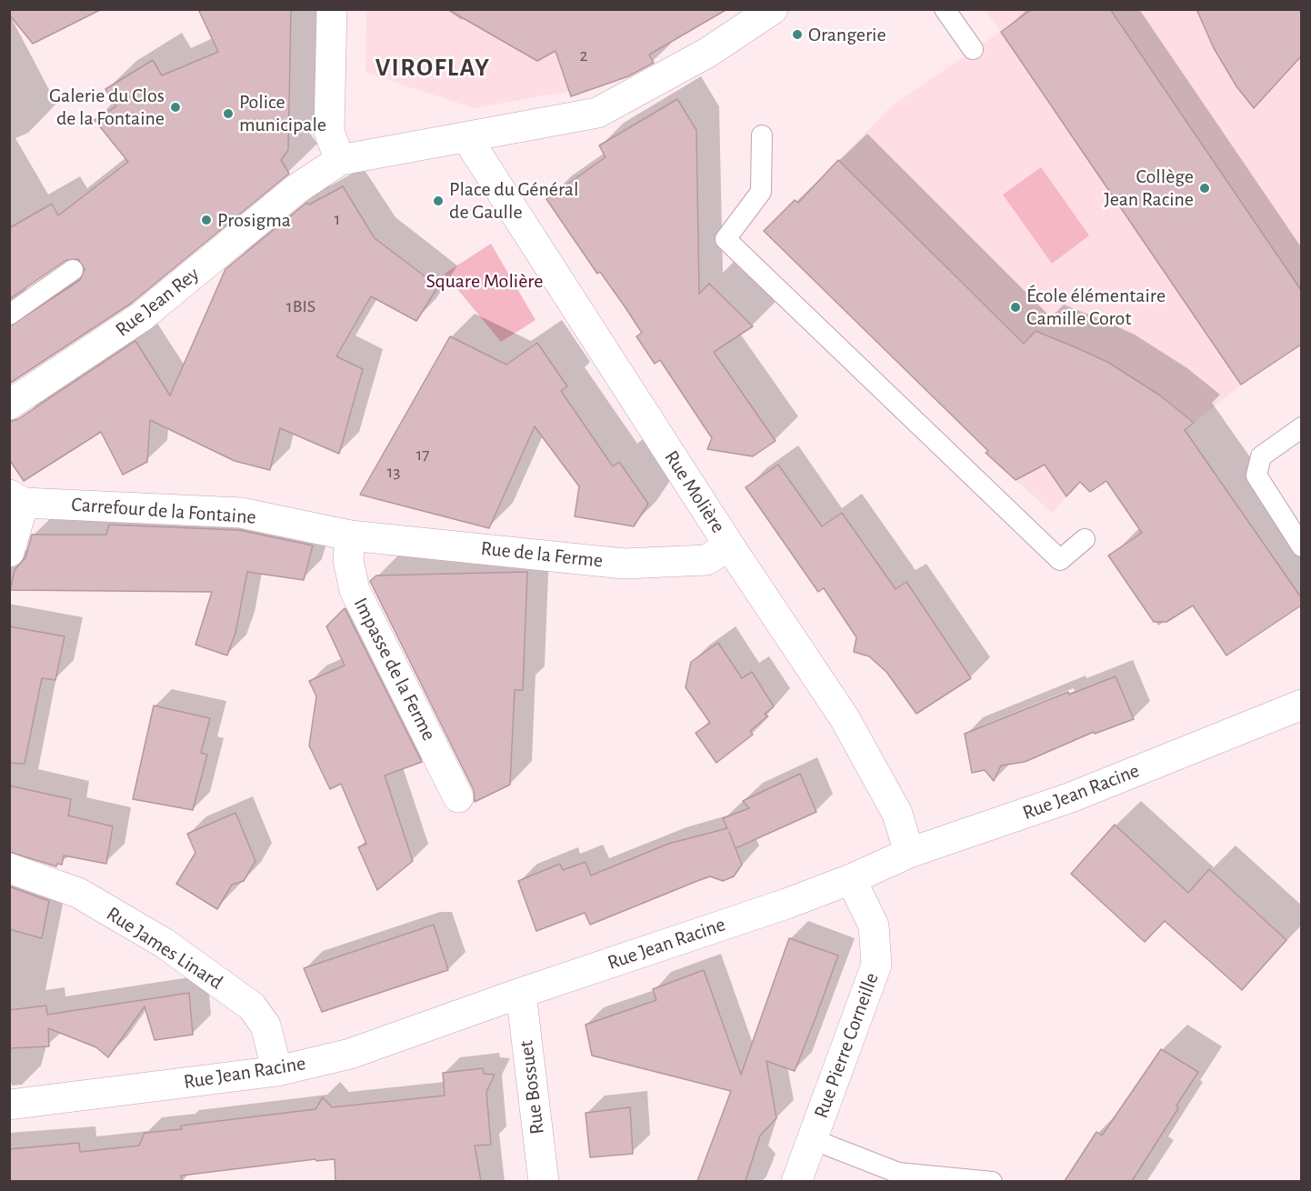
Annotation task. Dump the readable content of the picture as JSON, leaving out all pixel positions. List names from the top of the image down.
{
  "streets": {
    "street": [
      "Rue Jean Rey",
      "Rue Molière",
      "Carrefour de la Fontaine",
      "Rue de la Ferme",
      "Impasse de la Ferme",
      "Rue Jean Racine",
      "Rue James Linard",
      "Rue Pierre Corneille",
      "Rue Bossuet"
    ]
  },
  "crossings": [
    ["Rue Molière", "Rue de la Ferme"],
    ["Rue Molière", "Rue Jean Racine"],
    ["Carrefour de la Fontaine", "Rue de la Ferme"],
    ["Carrefour de la Fontaine", "Impasse de la Ferme"],
    ["Rue de la Ferme", "Impasse de la Ferme"],
    ["Rue Jean Racine", "Rue James Linard"],
    ["Rue Jean Racine", "Rue Pierre Corneille"],
    ["Rue Jean Racine", "Rue Bossuet"]
  ],
  "districts": ["VIROFLAY"],
  "parks": ["Square Molière"],
  "places": [
    "Orangerie",
    "Galerie du Clos de la Fontaine",
    "Police municipale",
    "Collège Jean Racine",
    "Place du Général de Gaulle",
    "Prosigma",
    "École élémentaire Camille Corot"
  ],
  "house_numbers": [
    "2",
    "1",
    "1BIS",
    "17",
    "13"
  ]
}
